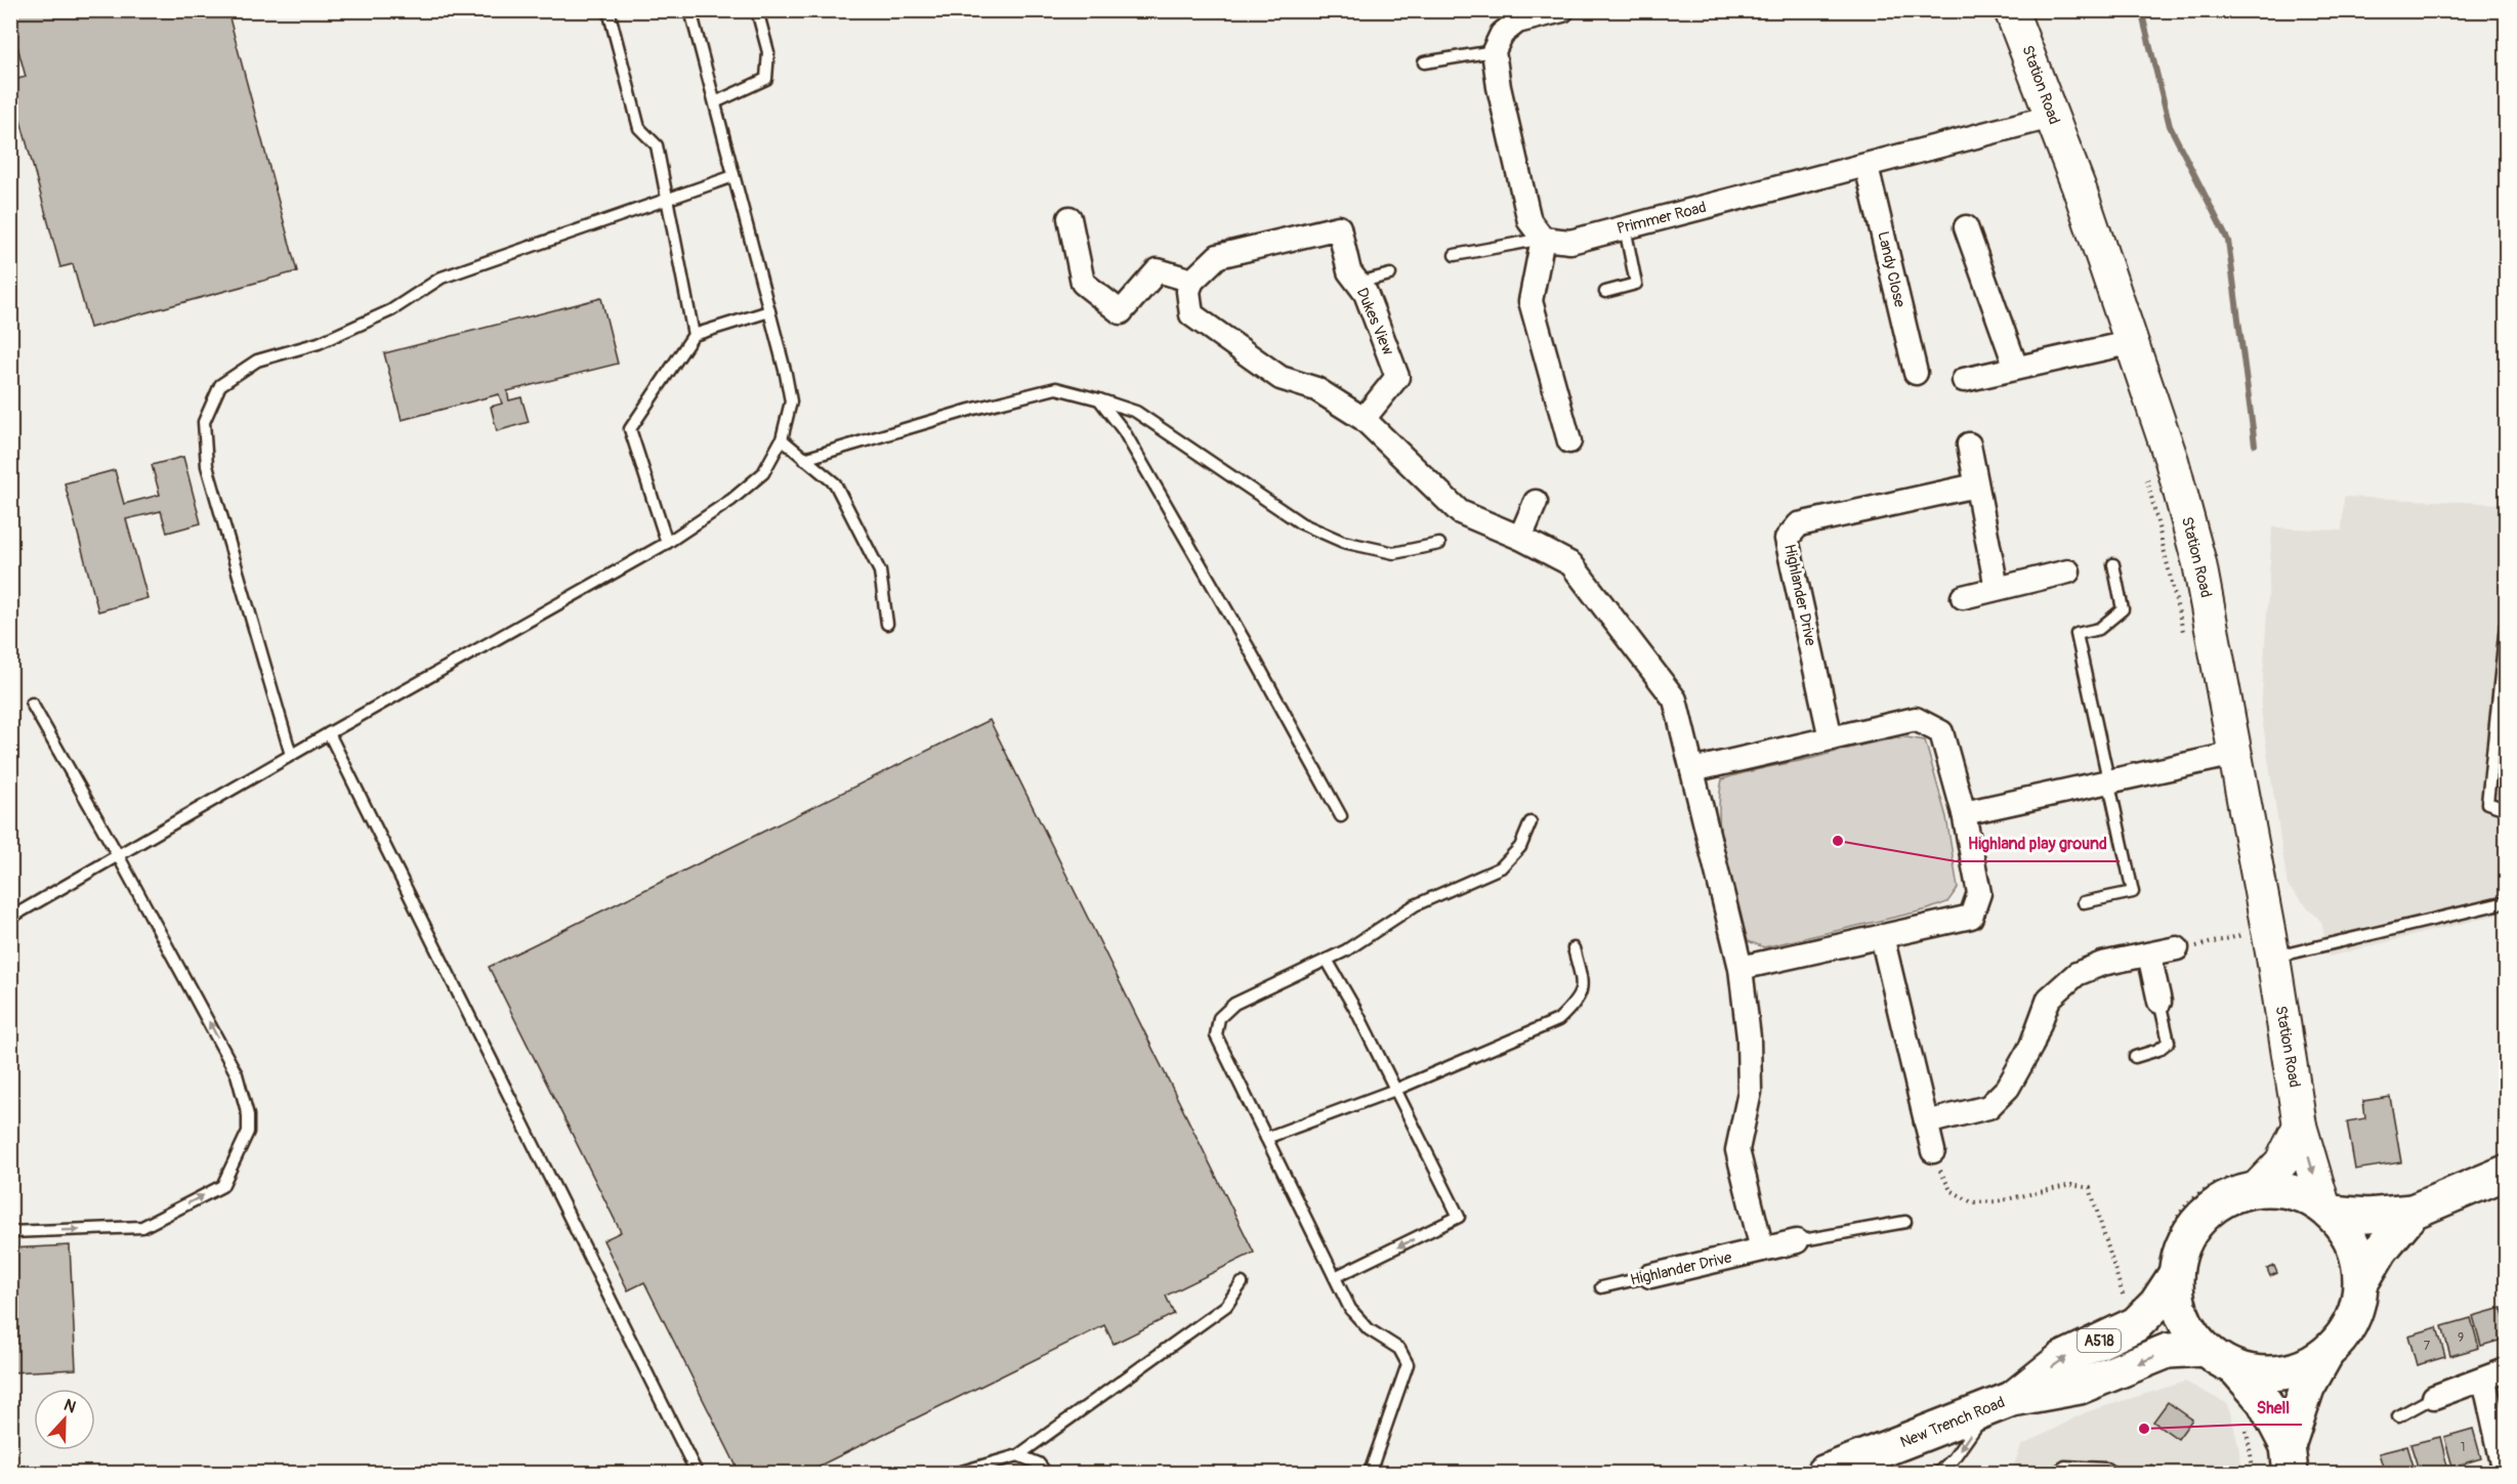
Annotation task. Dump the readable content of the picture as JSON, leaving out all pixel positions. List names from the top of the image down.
{
  "streets": {
    "main road": ["A518", "New Trench Road"],
    "street": [
      "Station Road",
      "Primmer Road",
      "Landy Close",
      "Dukes View",
      "Highlander Drive"
    ]
  },
  "crossings": [
    ["Station Road", "Primmer Road"],
    ["Station Road", "New Trench Road"],
    ["Primmer Road", "Landy Close"]
  ],
  "places": ["Highland play ground", "Shell"],
  "house_numbers": ["9", "7", "1"],
  "north": "top"
}
